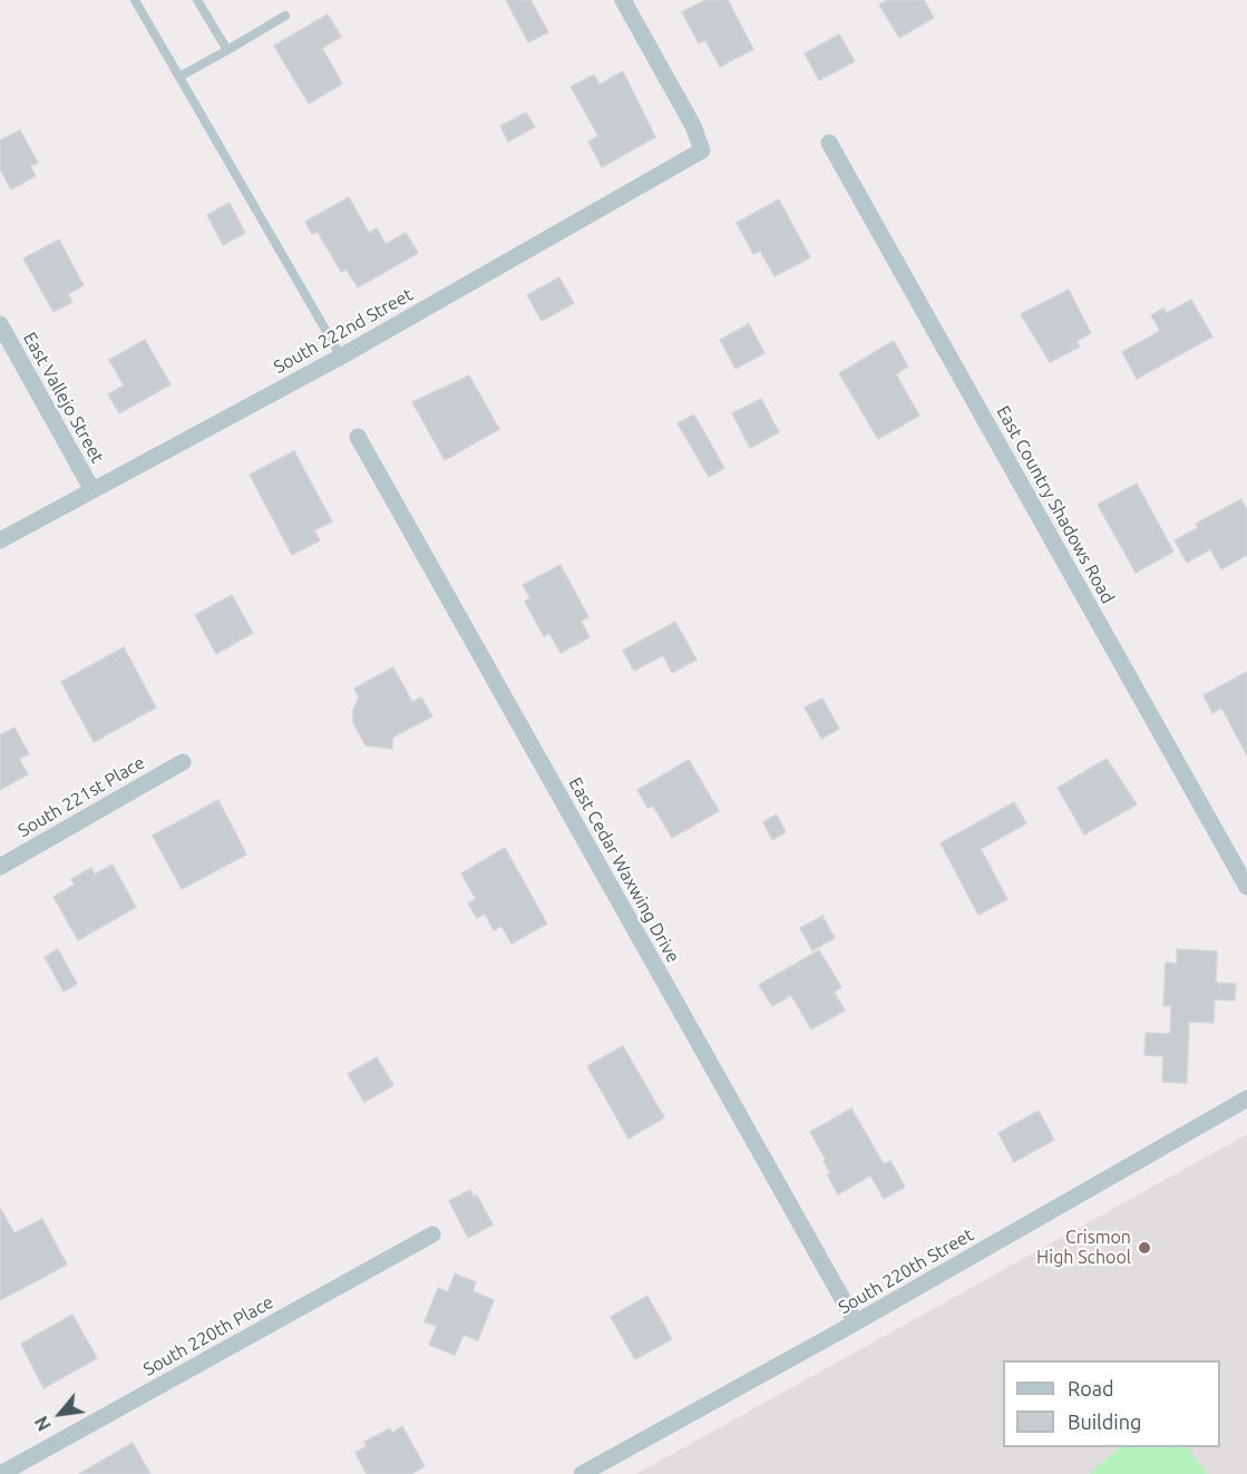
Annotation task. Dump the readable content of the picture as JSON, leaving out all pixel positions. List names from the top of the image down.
{
  "streets": {
    "street": [
      "South 222nd Street",
      "East Vallejo Street",
      "East Country Shadows Road",
      "South 221st Place",
      "East Cedar Waxwing Drive",
      "South 220th Street",
      "South 220th Place"
    ]
  },
  "crossings": [
    ["South 222nd Street", "East Vallejo Street"],
    ["East Cedar Waxwing Drive", "South 220th Street"]
  ],
  "places": ["Crismon High School"],
  "legend": ["Road", "Building"],
  "north": "bottom left"
}
